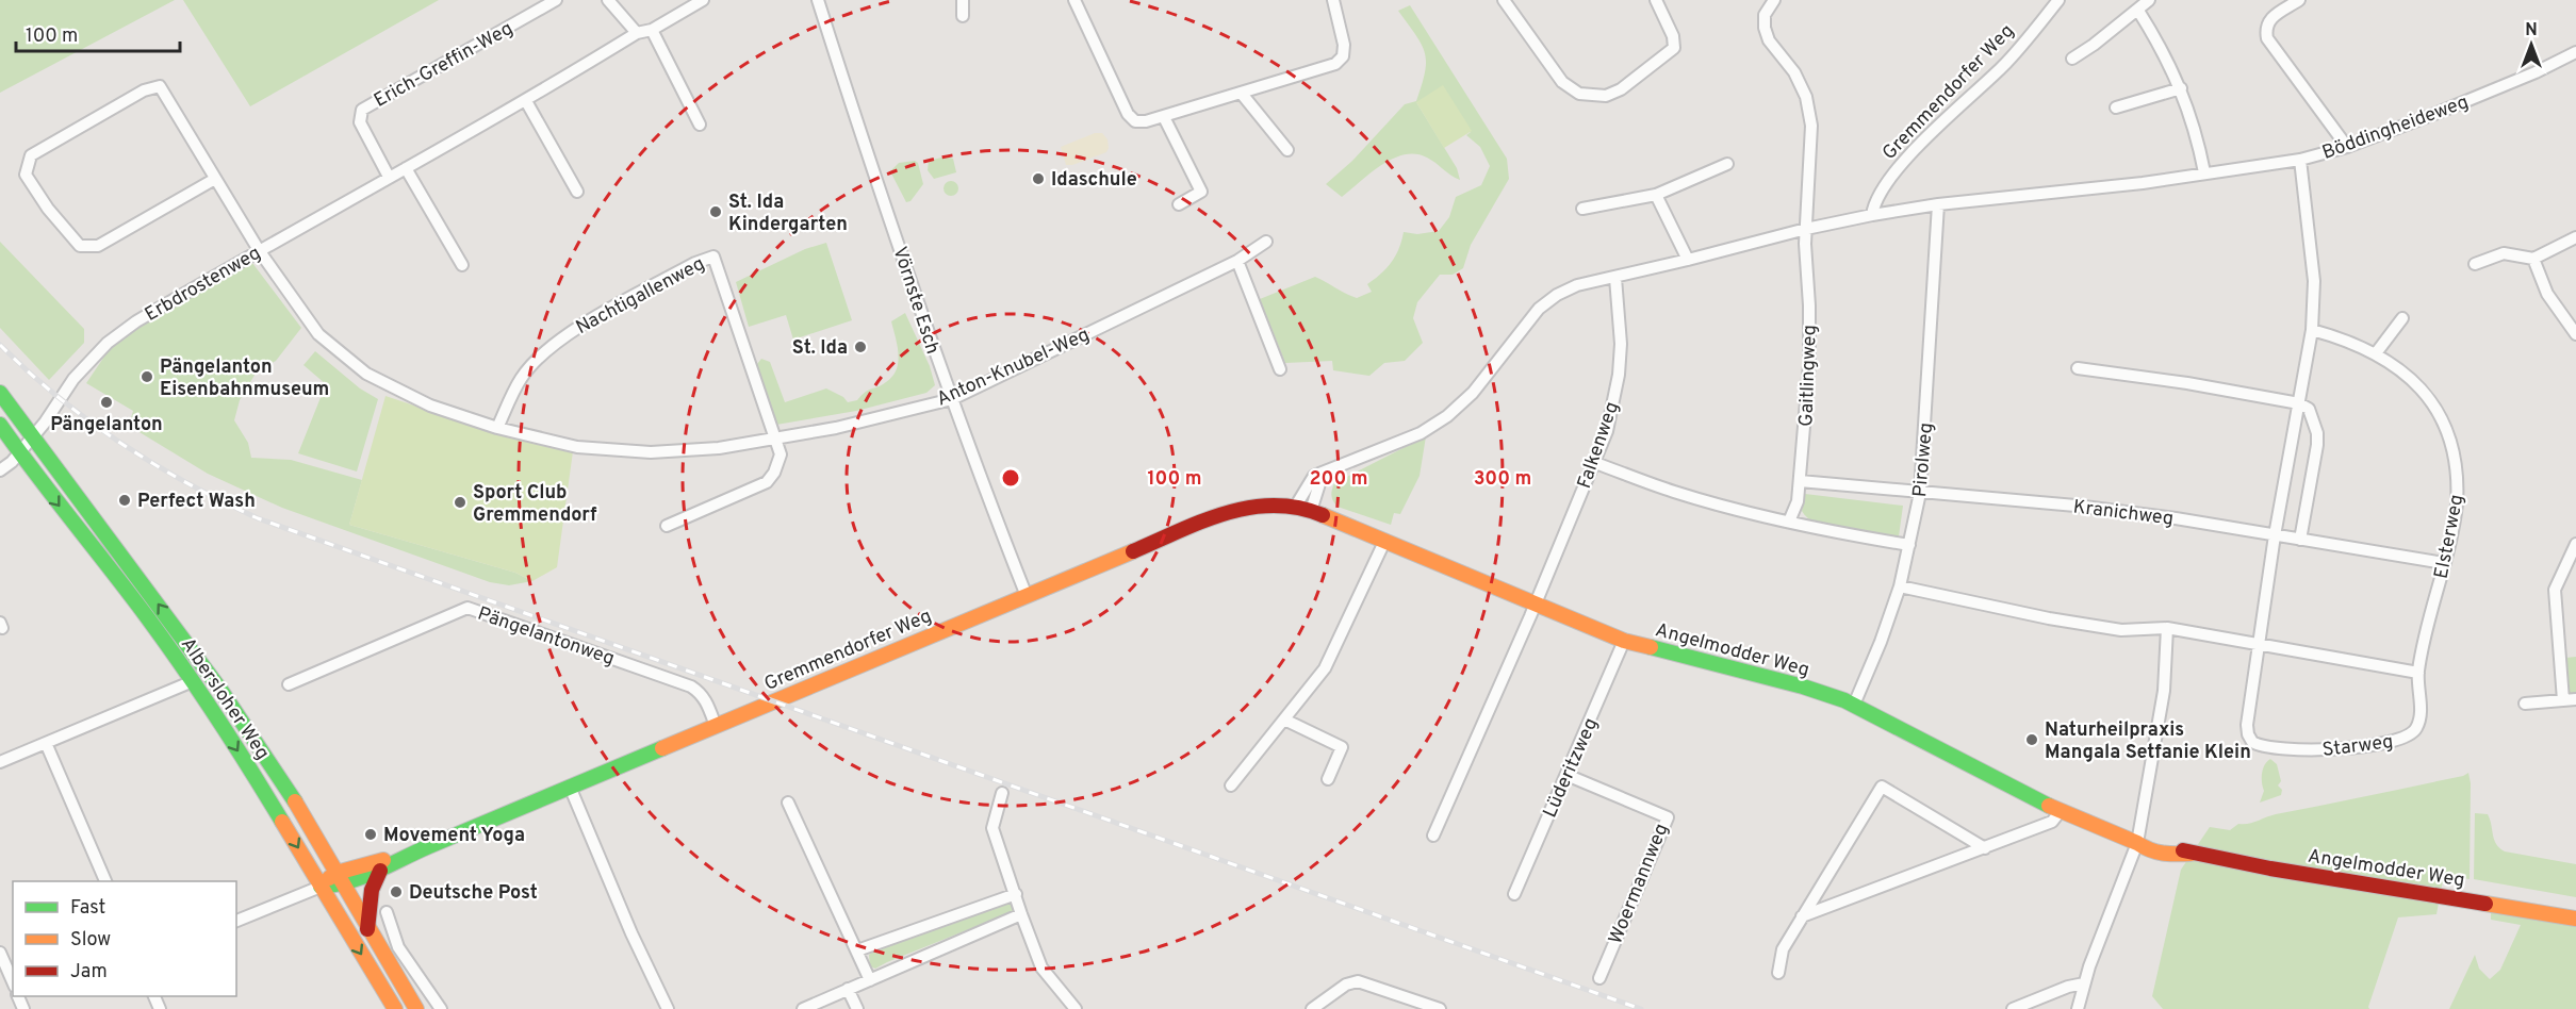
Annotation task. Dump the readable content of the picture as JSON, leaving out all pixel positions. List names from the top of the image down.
{
  "streets": {
    "street": [
      "Erich-Greffin-Weg",
      "Gremmendorfer Weg",
      "Böddingheideweg",
      "Erbdrostenweg",
      "Nachtigallenweg",
      "Vörnste Esch",
      "Anton-Knubel-Weg",
      "Gaitlingweg",
      "Falkenweg",
      "Pirolweg",
      "Kranichweg",
      "Elsterweg",
      "Pängelantonweg",
      "Angelmodder Weg",
      "Albersloher Weg",
      "Starweg",
      "Lüderitzweg",
      "Woermannweg"
    ]
  },
  "crossings": [
    ["Erich-Greffin-Weg", "Erbdrostenweg"],
    ["Gremmendorfer Weg", "Böddingheideweg"],
    ["Gremmendorfer Weg", "Vörnste Esch"],
    ["Gremmendorfer Weg", "Pängelantonweg"],
    ["Gremmendorfer Weg", "Angelmodder Weg"],
    ["Gremmendorfer Weg", "Albersloher Weg"],
    ["Böddingheideweg", "Pirolweg"],
    ["Erbdrostenweg", "Anton-Knubel-Weg"],
    ["Erbdrostenweg", "Albersloher Weg"],
    ["Nachtigallenweg", "Anton-Knubel-Weg"],
    ["Vörnste Esch", "Anton-Knubel-Weg"],
    ["Gaitlingweg", "Kranichweg"],
    ["Falkenweg", "Angelmodder Weg"],
    ["Pirolweg", "Kranichweg"],
    ["Pirolweg", "Angelmodder Weg"],
    ["Kranichweg", "Elsterweg"],
    ["Elsterweg", "Starweg"],
    ["Angelmodder Weg", "Lüderitzweg"],
    ["Lüderitzweg", "Woermannweg"]
  ],
  "places": [
    "Idaschule",
    "St. Ida Kindergarten",
    "St. Ida",
    "Pängelanton Eisenbahnmuseum",
    "Pängelanton",
    "Perfect Wash",
    "Sport Club Gremmendorf",
    "Naturheilpraxis Mangala Setfanie Klein",
    "Movement Yoga",
    "Deutsche Post"
  ],
  "legend": ["Fast", "Slow", "Jam"],
  "scale_bar": "100 m",
  "north": "top",
  "rings": ["100 m", "200 m", "300 m"]
}
